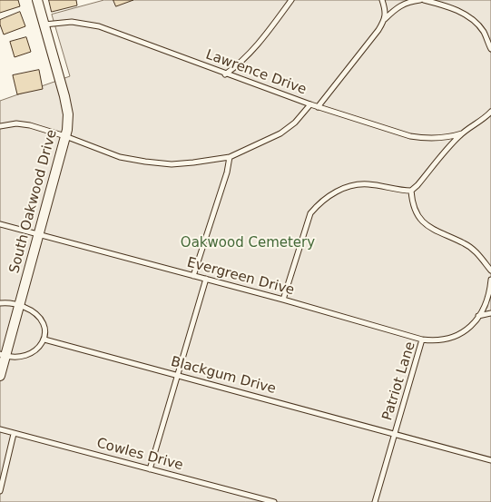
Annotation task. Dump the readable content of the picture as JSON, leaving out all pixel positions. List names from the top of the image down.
{
  "streets": {
    "street": ["South Oakwood Drive"],
    "lane": [
      "Lawrence Drive",
      "Evergreen Drive",
      "Blackgum Drive",
      "Patriot Lane",
      "Cowles Drive"
    ]
  },
  "crossings": [
    ["Lawrence Drive", "South Oakwood Drive"],
    ["South Oakwood Drive", "Evergreen Drive"],
    ["Evergreen Drive", "Patriot Lane"],
    ["Blackgum Drive", "Patriot Lane"]
  ],
  "parks": ["Oakwood Cemetery"]
}
